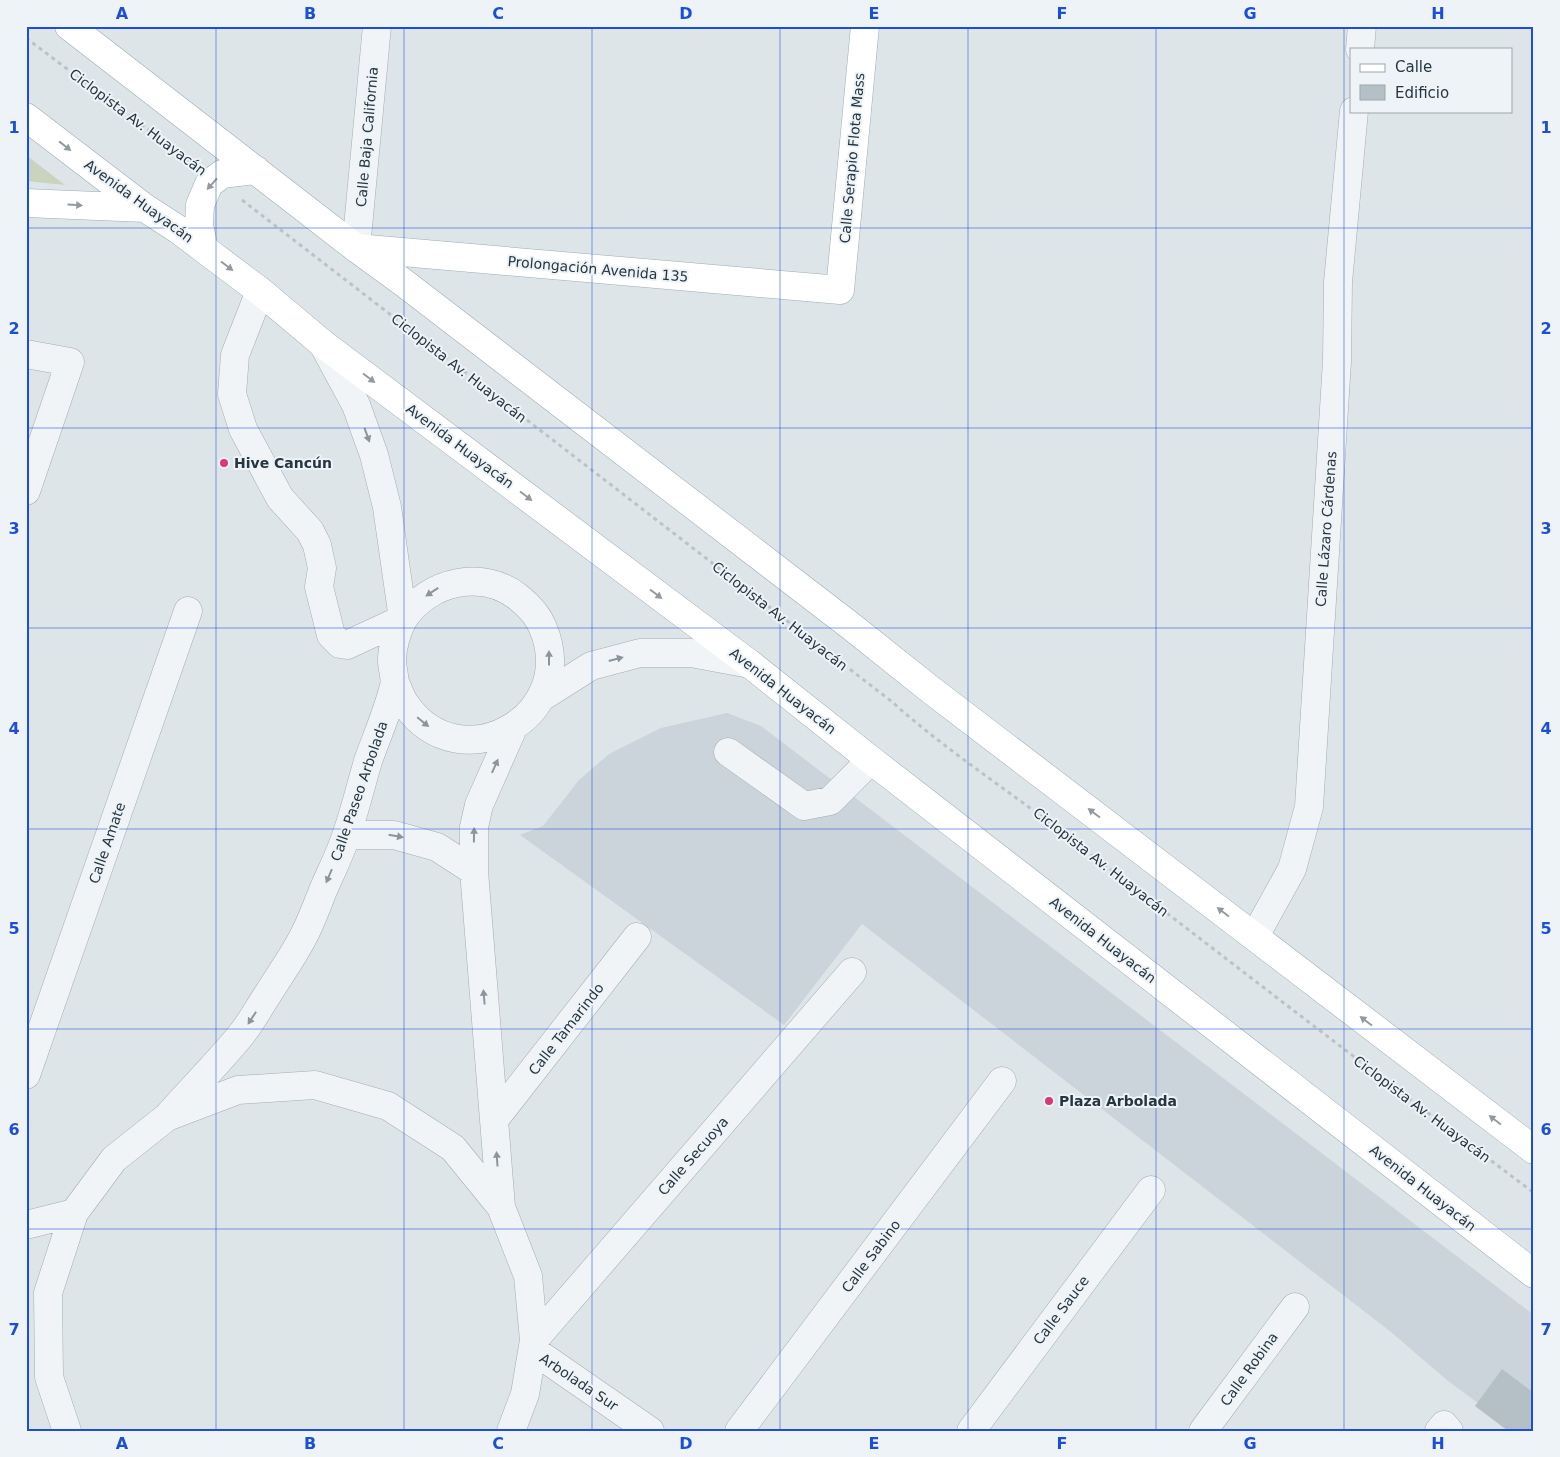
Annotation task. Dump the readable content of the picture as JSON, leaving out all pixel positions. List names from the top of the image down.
{
  "streets": {
    "main road": ["Calle Serapio Flota Mass", "Avenida Huayacán", "Prolongación Avenida 135"],
    "street": [
      "Calle Baja California",
      "Calle Lázaro Cárdenas",
      "Calle Paseo Arbolada",
      "Calle Amate",
      "Calle Tamarindo",
      "Calle Secuoya",
      "Calle Sabino",
      "Calle Sauce",
      "Calle Robina",
      "Arbolada Sur"
    ],
    "path": ["Ciclopista Av. Huayacán"]
  },
  "crossings": [
    ["Calle Baja California", "Prolongación Avenida 135"],
    ["Calle Serapio Flota Mass", "Prolongación Avenida 135"],
    ["Calle Secuoya", "Arbolada Sur"]
  ],
  "one_way": ["Calle Paseo Arbolada"],
  "places": ["Hive Cancún", "Plaza Arbolada"],
  "legend": ["Calle", "Edificio"],
  "grid": {
    "columns": [
      "A",
      "B",
      "C",
      "D",
      "E",
      "F",
      "G",
      "H"
    ],
    "rows": [
      "1",
      "2",
      "3",
      "4",
      "5",
      "6",
      "7"
    ]
  }
}
